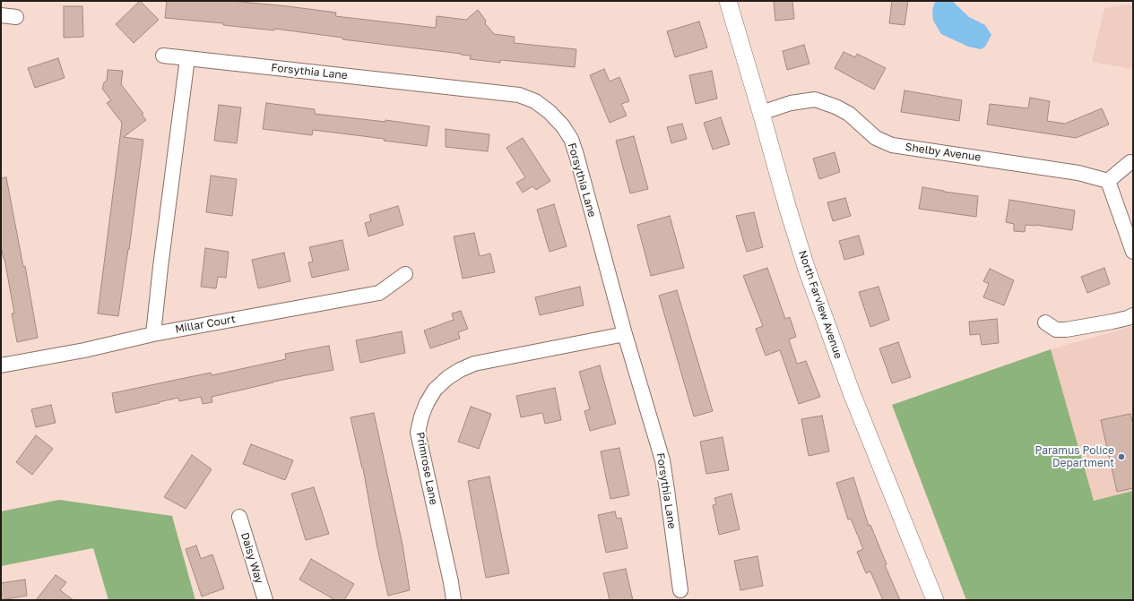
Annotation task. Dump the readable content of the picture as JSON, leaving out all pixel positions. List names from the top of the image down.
{
  "streets": {
    "street": [
      "Forsythia Lane",
      "Shelby Avenue",
      "North Farview Avenue",
      "Millar Court",
      "Primrose Lane",
      "Daisy Way"
    ]
  },
  "crossings": [
    ["Forsythia Lane", "Primrose Lane"],
    ["Shelby Avenue", "North Farview Avenue"]
  ],
  "places": ["Paramus Police Department"]
}
